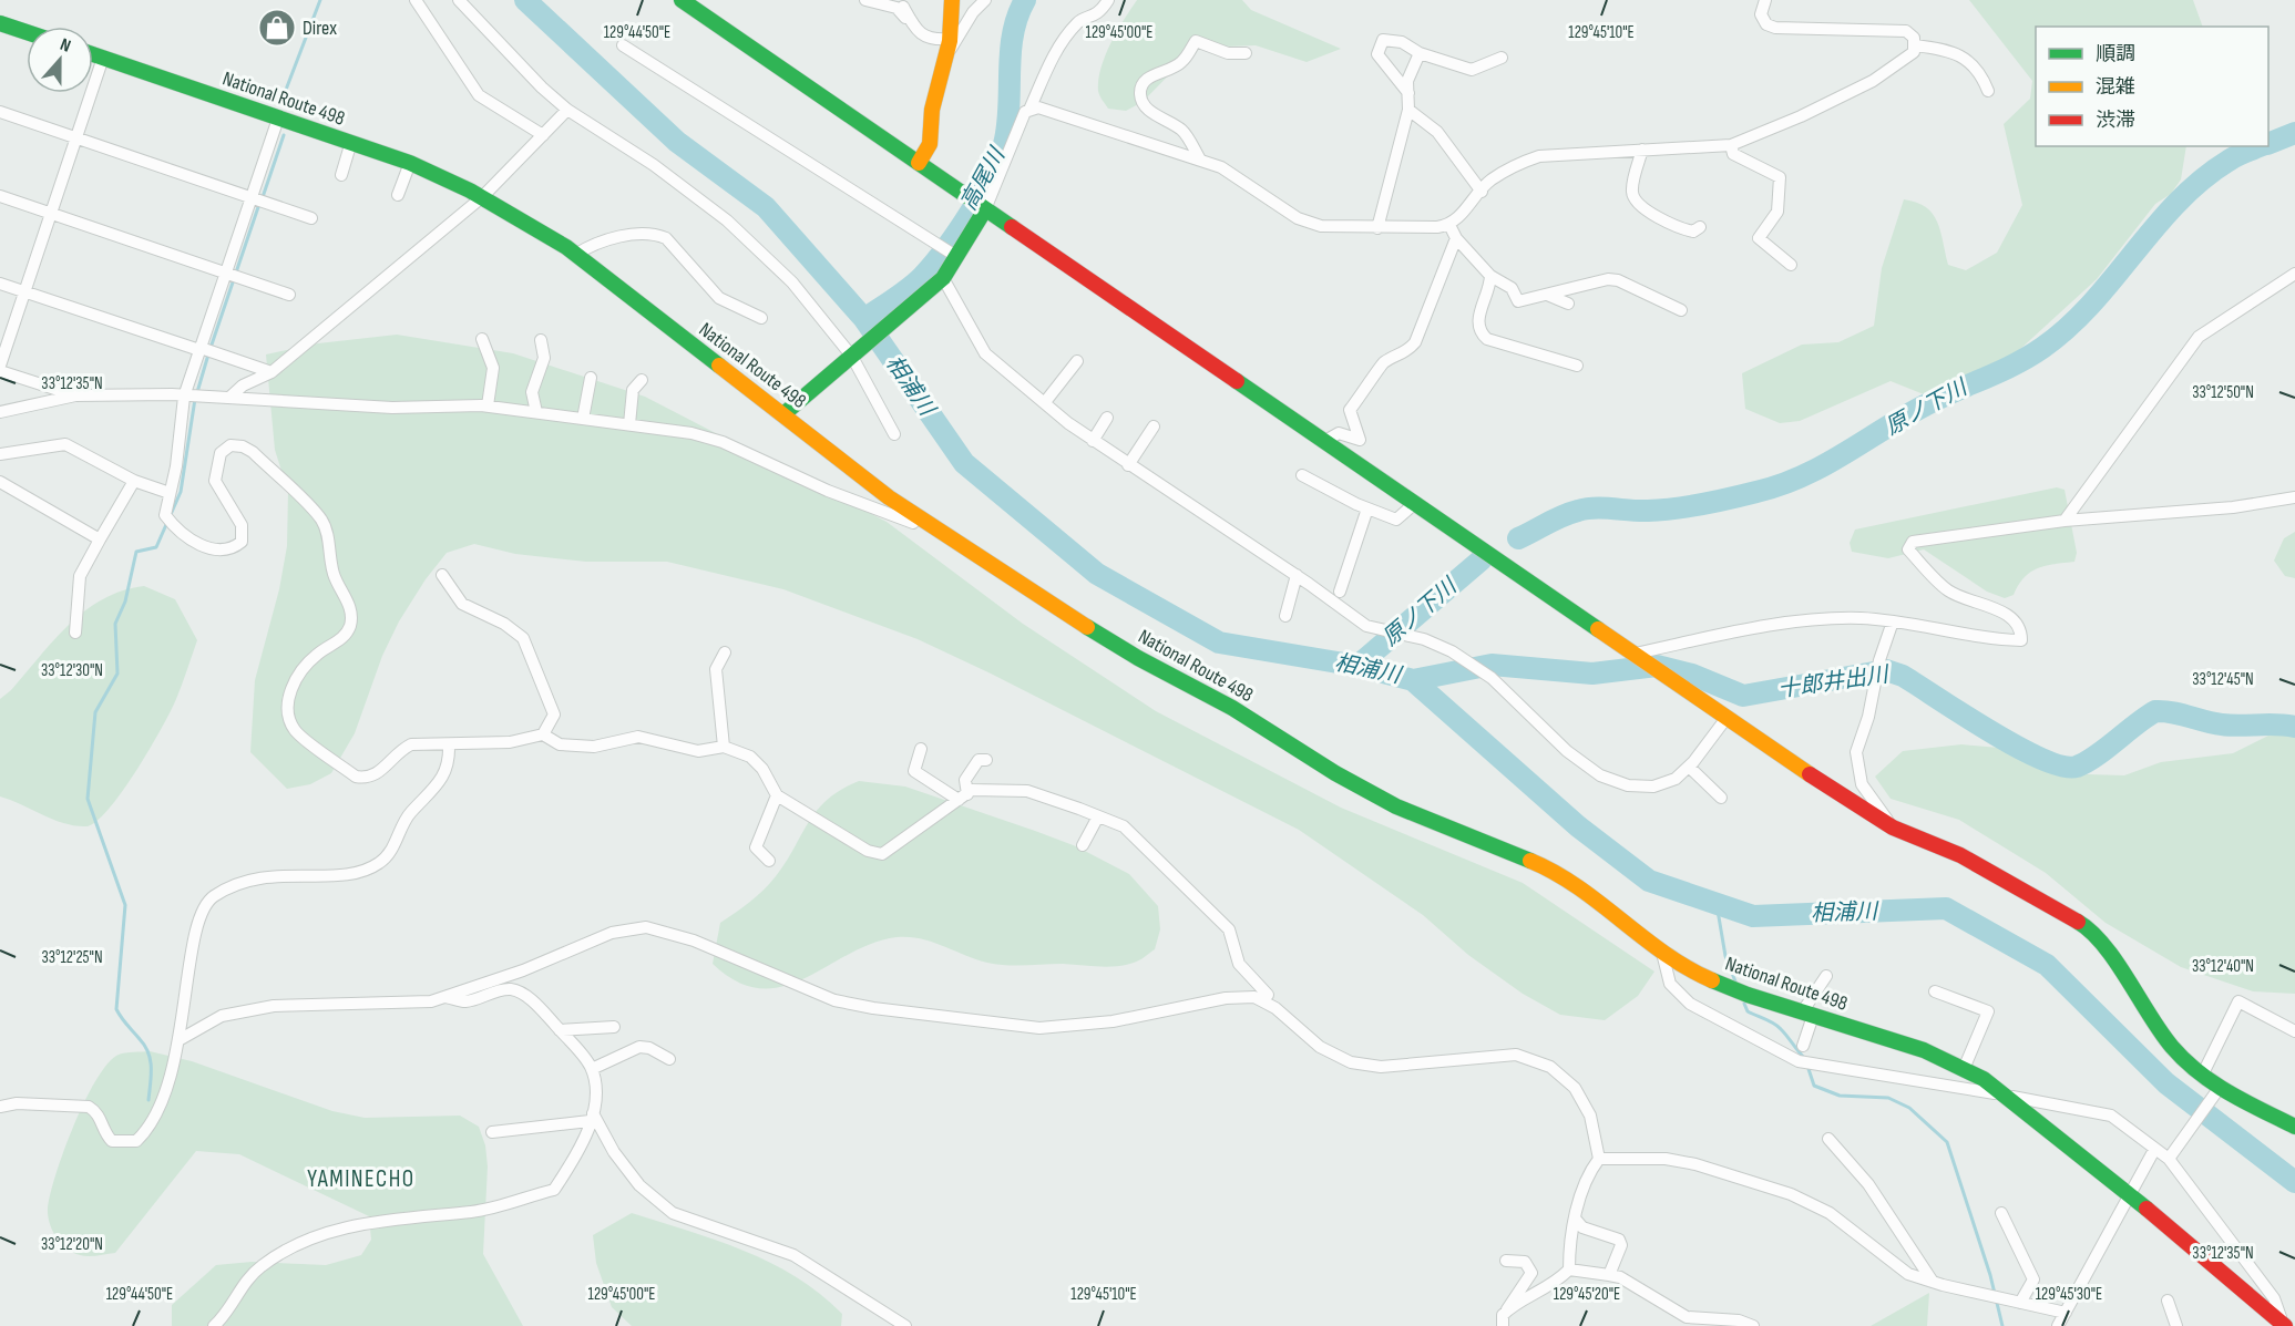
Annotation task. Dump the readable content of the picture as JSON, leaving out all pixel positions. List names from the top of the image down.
{
  "streets": {
    "main road": ["National Route 498"]
  },
  "districts": ["YAMINECHO"],
  "water": [
    "高尾川",
    "相浦川",
    "原ノ下川",
    "十郎井出川"
  ],
  "places": {
    "shop": ["Direx"]
  },
  "legend": ["順調", "混雑", "渋滞"],
  "north": "top",
  "coordinates": [
    "129°44'50\"E",
    "129°45'10\"E",
    "129°45'00\"E",
    "33°12'35\"N",
    "33°12'50\"N",
    "33°12'30\"N",
    "33°12'45\"N",
    "33°12'25\"N",
    "33°12'40\"N",
    "33°12'20\"N",
    "129°45'20\"E",
    "129°45'30\"E"
  ]
}
